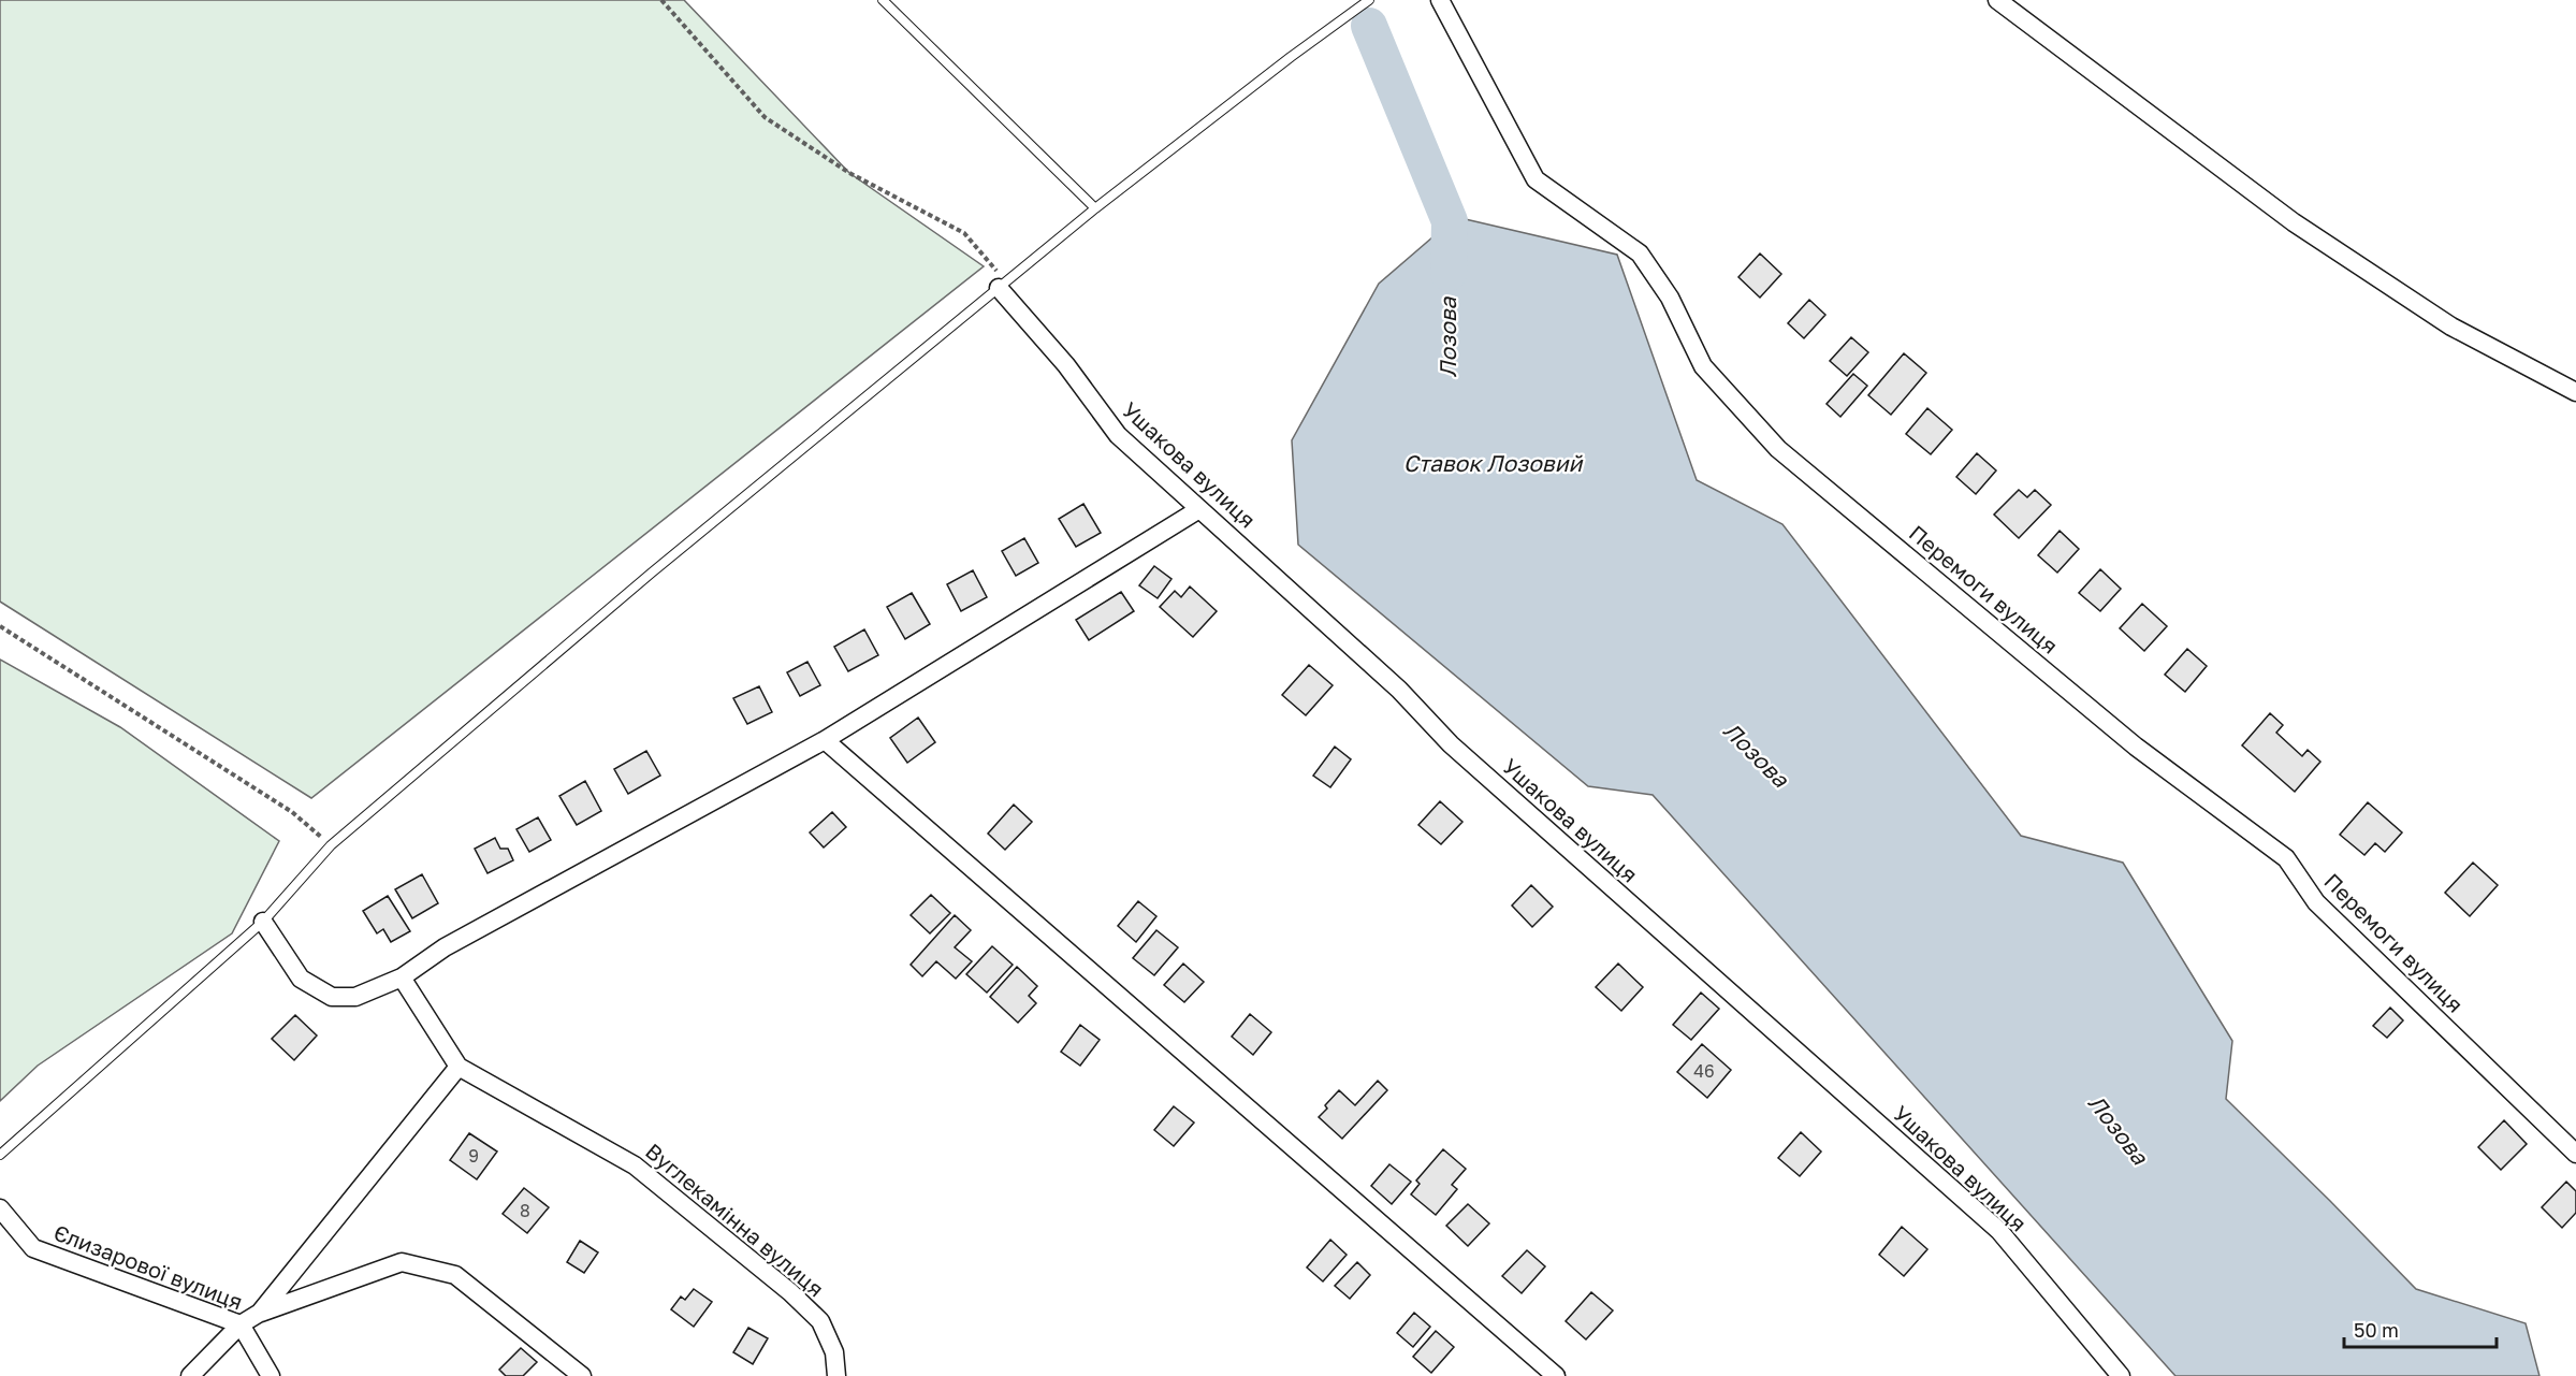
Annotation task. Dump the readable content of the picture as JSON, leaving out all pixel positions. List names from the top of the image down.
{
  "streets": {
    "street": [
      "Ушакова вулиця",
      "Перемоги вулиця",
      "Вуглекамінна вулиця",
      "Єлизарової вулиця"
    ]
  },
  "water": ["Лозова", "Ставок Лозовий"],
  "house_numbers": ["46", "9", "8"],
  "scale_bar": "50 m"
}
